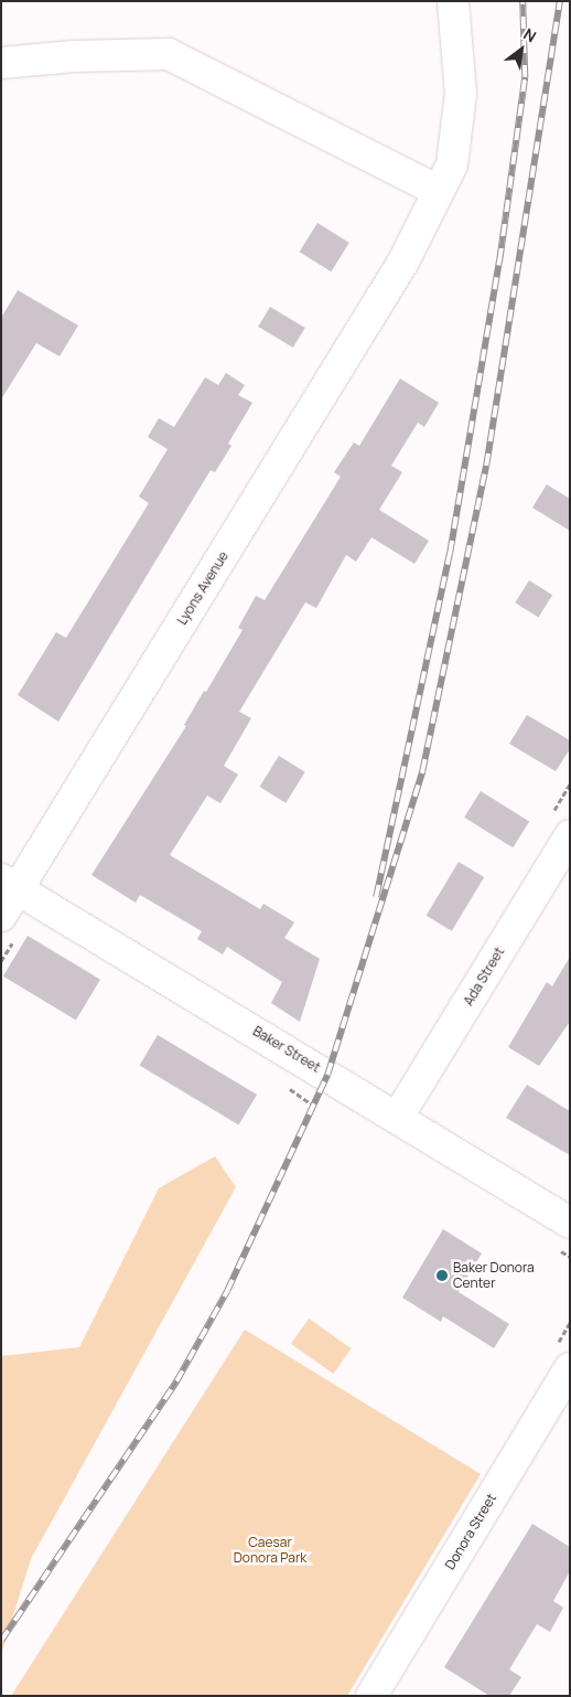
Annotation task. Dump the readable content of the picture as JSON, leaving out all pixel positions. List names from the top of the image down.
{
  "streets": {
    "street": [
      "Lyons Avenue",
      "Ada Street",
      "Baker Street",
      "Donora Street"
    ]
  },
  "crossings": [
    ["Lyons Avenue", "Baker Street"],
    ["Ada Street", "Baker Street"]
  ],
  "parks": ["Caesar Donora Park"],
  "places": ["Baker Donora Center"],
  "north": "top right"
}
